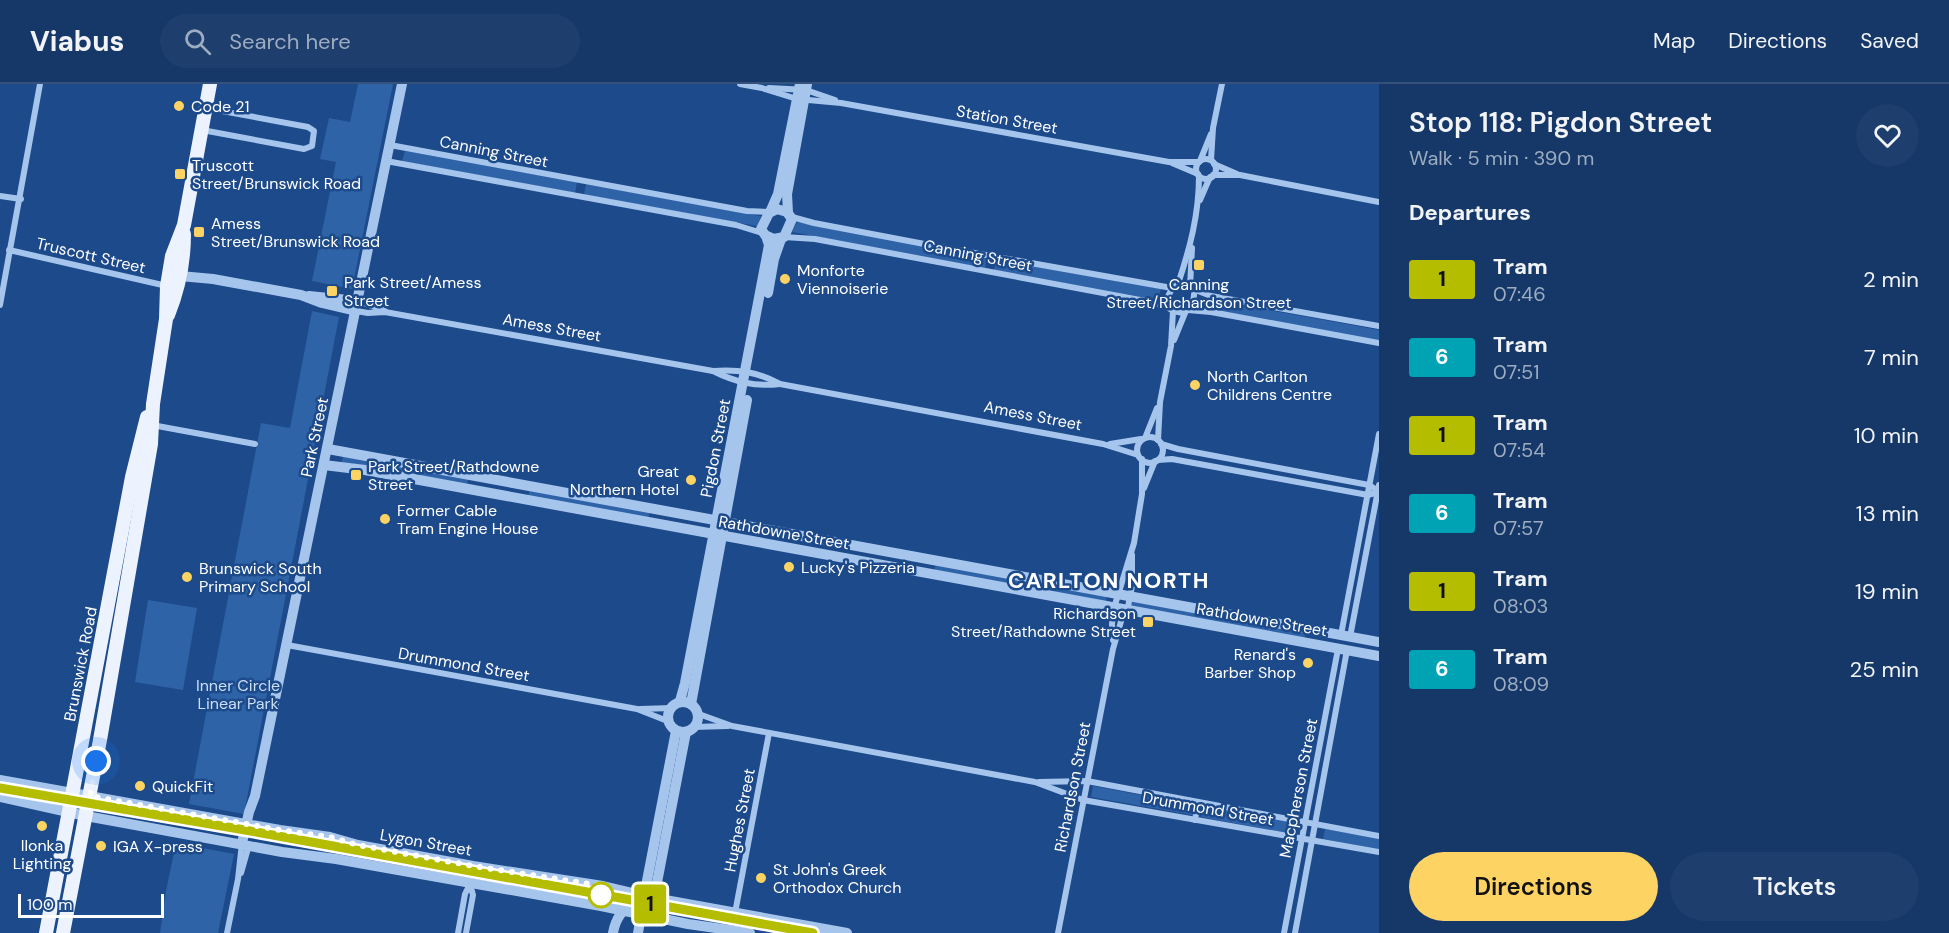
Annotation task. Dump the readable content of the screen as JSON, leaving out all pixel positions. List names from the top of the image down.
{
  "streets": {
    "main road": ["Brunswick Road"],
    "street": [
      "Station Street",
      "Canning Street",
      "Truscott Street",
      "Amess Street",
      "Park Street",
      "Pigdon Street",
      "Rathdowne Street",
      "Drummond Street",
      "Richardson Street",
      "Macpherson Street",
      "Hughes Street",
      "Lygon Street"
    ]
  },
  "crossings": [
    ["Canning Street", "Park Street"],
    ["Canning Street", "Pigdon Street"],
    ["Truscott Street", "Brunswick Road"],
    ["Amess Street", "Park Street"],
    ["Amess Street", "Pigdon Street"],
    ["Amess Street", "Brunswick Road"],
    ["Amess Street", "Richardson Street"],
    ["Park Street", "Rathdowne Street"],
    ["Park Street", "Drummond Street"],
    ["Park Street", "Lygon Street"],
    ["Pigdon Street", "Rathdowne Street"],
    ["Pigdon Street", "Drummond Street"],
    ["Rathdowne Street", "Richardson Street"],
    ["Rathdowne Street", "Macpherson Street"],
    ["Brunswick Road", "Lygon Street"],
    ["Drummond Street", "Richardson Street"],
    ["Drummond Street", "Macpherson Street"],
    ["Drummond Street", "Hughes Street"],
    ["Hughes Street", "Lygon Street"]
  ],
  "districts": ["CARLTON NORTH"],
  "parks": ["Inner Circle Linear Park"],
  "places": {
    "other": [
      "Code 21",
      "Monforte Viennoiserie",
      "North Carlton Childrens Centre",
      "Great Northern Hotel",
      "Former Cable Tram Engine House",
      "Lucky's Pizzeria",
      "Brunswick South Primary School",
      "Renard's Barber Shop",
      "QuickFit",
      "Ilonka Lighting",
      "IGA X-press",
      "St John's Greek Orthodox Church"
    ],
    "transit": [
      "Truscott Street/Brunswick Road",
      "Amess Street/Brunswick Road",
      "Canning Street/Richardson Street",
      "Park Street/Amess Street",
      "Park Street/Rathdowne Street",
      "Richardson Street/Rathdowne Street"
    ]
  },
  "lines": ["tram line 1"],
  "scale_bar": "100 m",
  "page": {
    "header": "Viabus",
    "search": "Search here",
    "nav": ["Map", "Directions", "Saved"],
    "on_map": "1",
    "heading": [
      ["Stop 118: Pigdon Street", "Walk · 5 min · 390 m"],
      "Departures"
    ],
    "list": [
      {
        "mark": "1",
        "name": "Tram",
        "note": "07:46",
        "value": "2 min"
      },
      {
        "mark": "6",
        "name": "Tram",
        "note": "07:51",
        "value": "7 min"
      },
      {
        "mark": "1",
        "name": "Tram",
        "note": "07:54",
        "value": "10 min"
      },
      {
        "mark": "6",
        "name": "Tram",
        "note": "07:57",
        "value": "13 min"
      },
      {
        "mark": "1",
        "name": "Tram",
        "note": "08:03",
        "value": "19 min"
      },
      {
        "mark": "6",
        "name": "Tram",
        "note": "08:09",
        "value": "25 min"
      }
    ],
    "buttons": ["Directions", "Tickets"],
    "scale": "100 m"
  }
}
